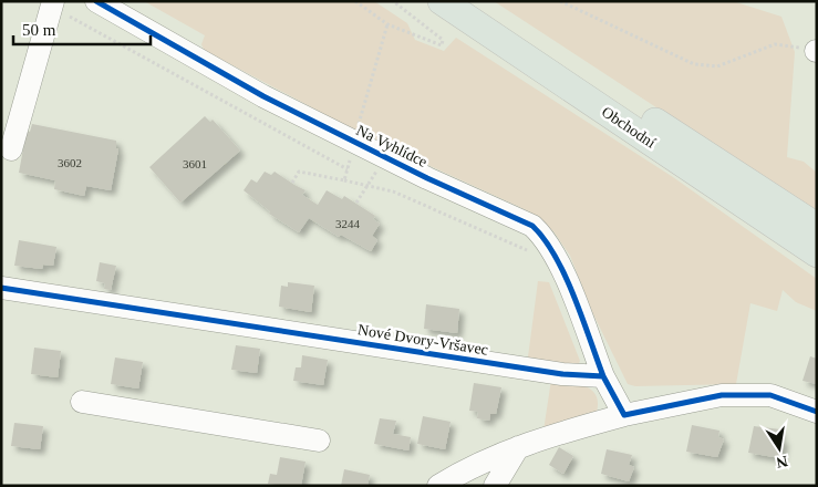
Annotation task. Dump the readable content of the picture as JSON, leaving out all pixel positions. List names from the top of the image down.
{
  "streets": {
    "main road": ["Obchodní"],
    "street": ["Na Vyhlídce", "Nové Dvory-Vršavec"]
  },
  "crossings": [
    ["Na Vyhlídce", "Nové Dvory-Vršavec"]
  ],
  "house_numbers": ["3602", "3601", "3244"],
  "scale_bar": "50 m",
  "north": "bottom"
}
